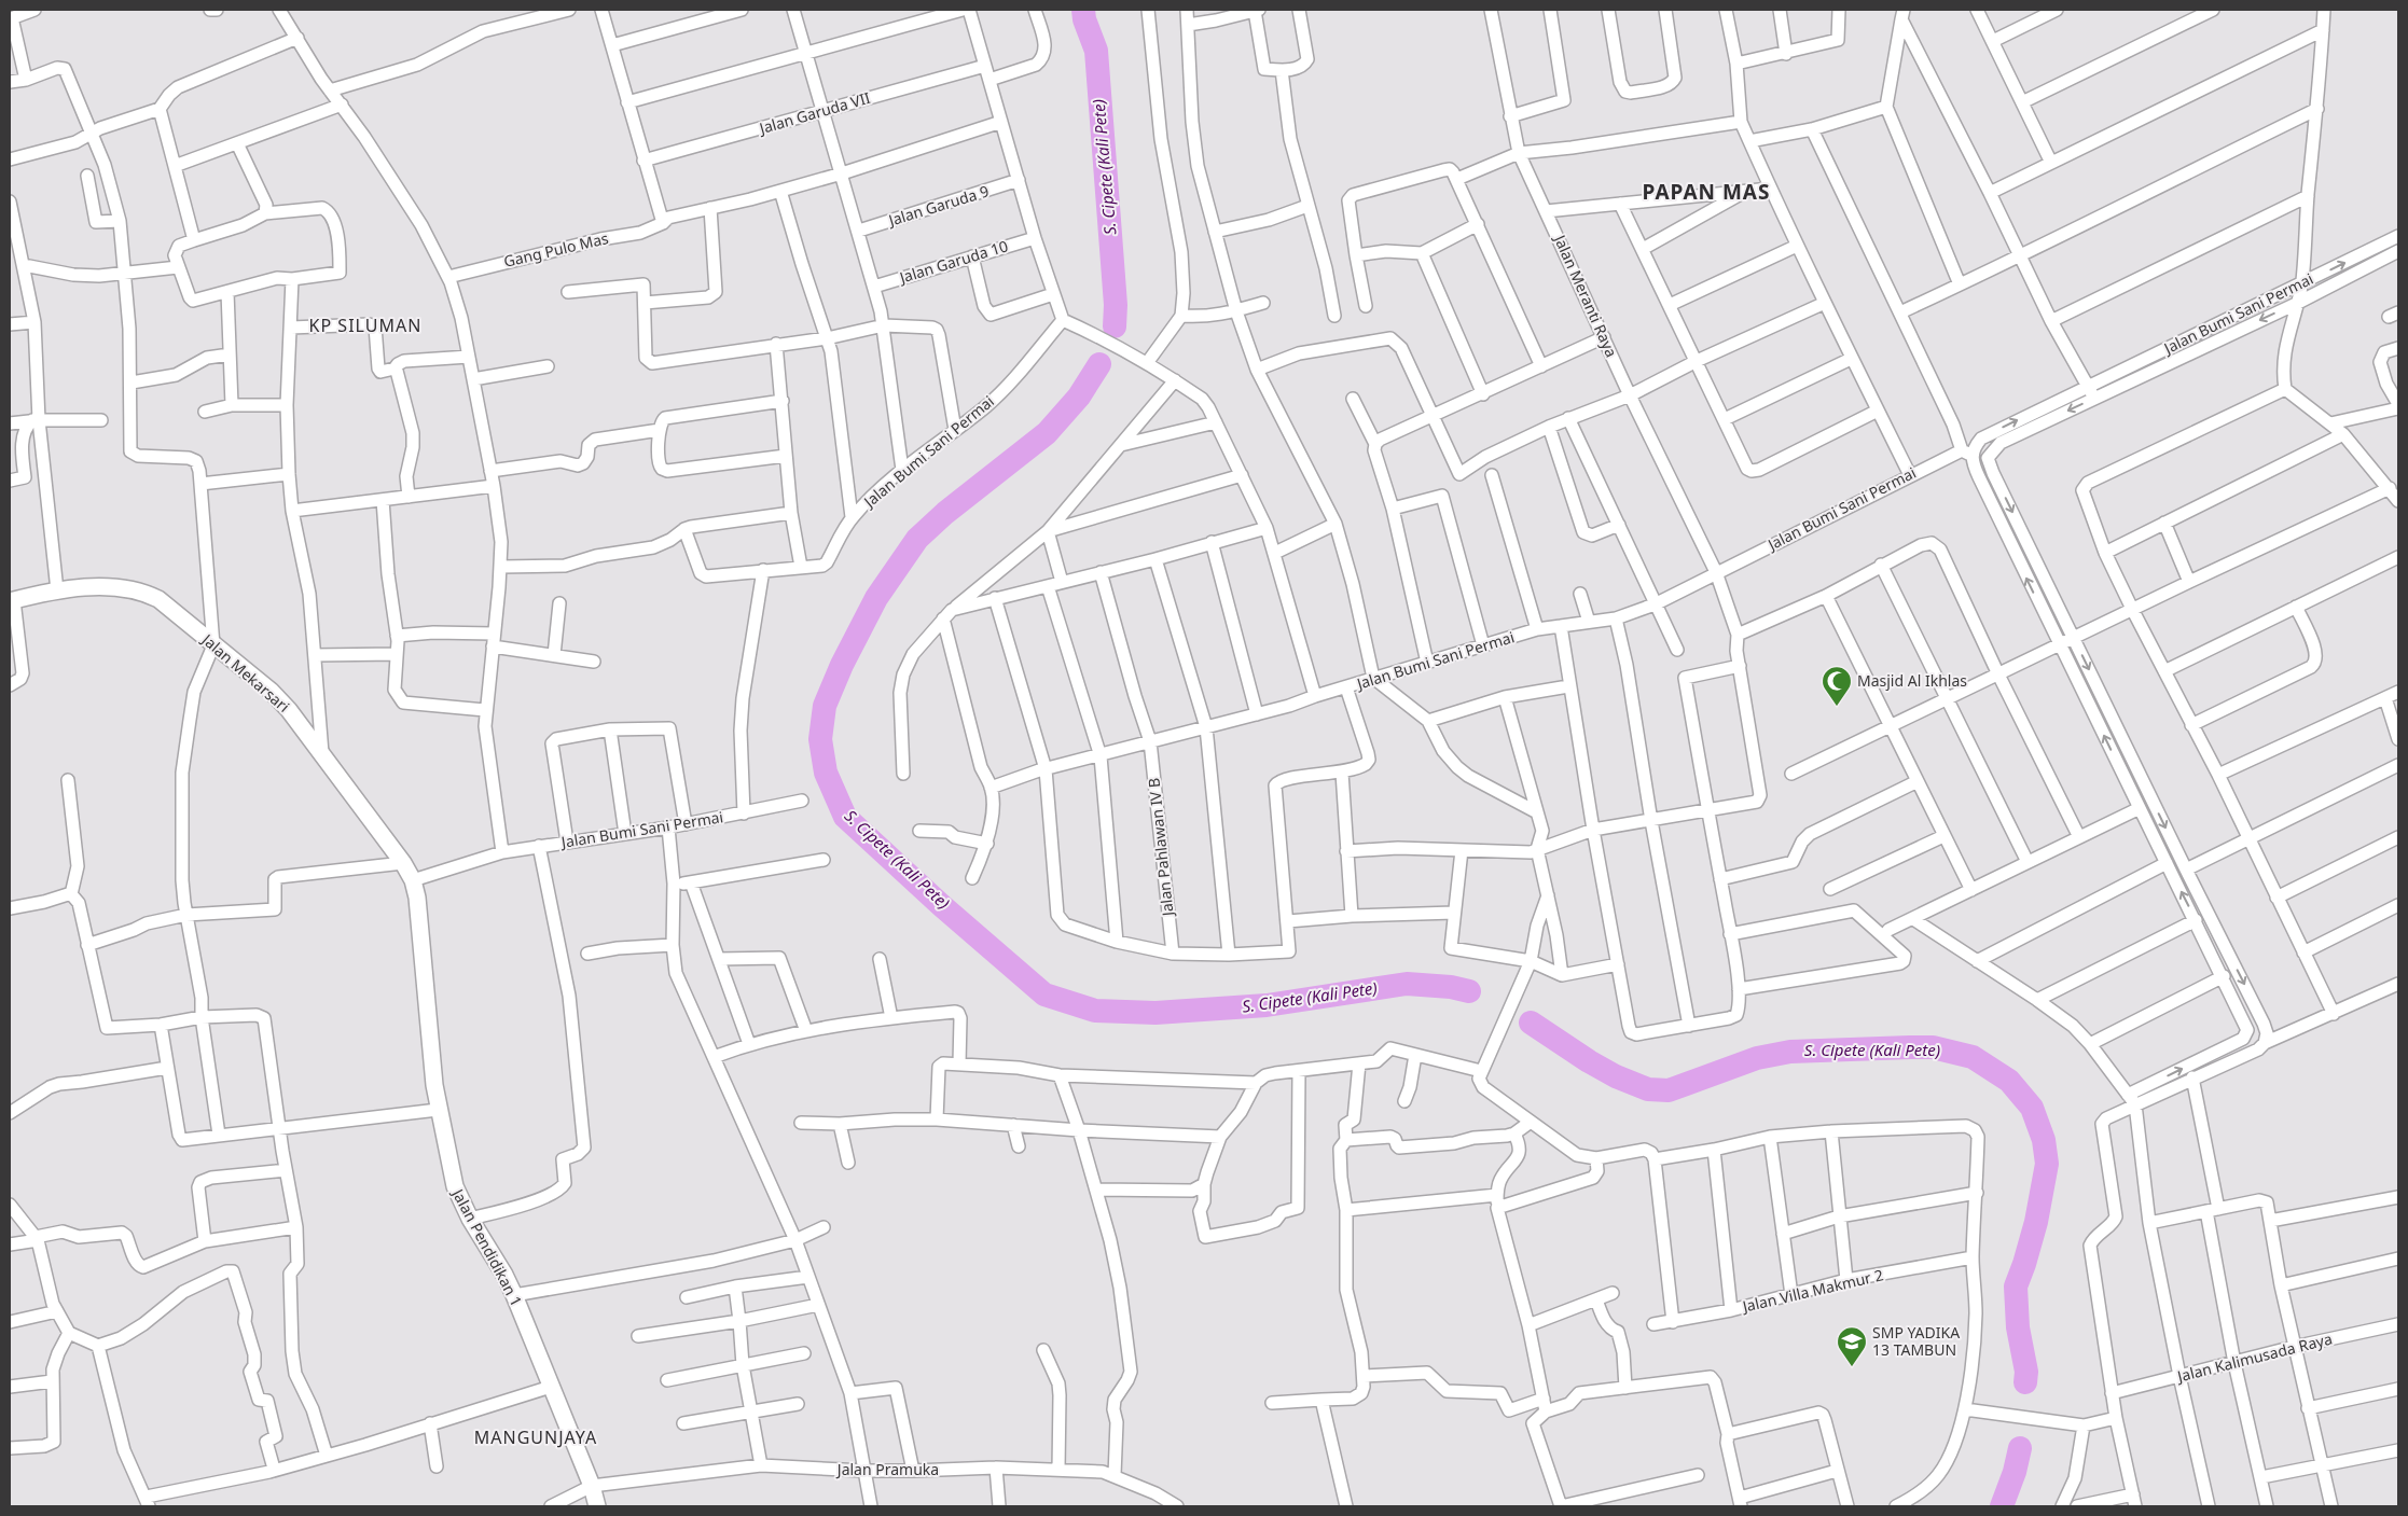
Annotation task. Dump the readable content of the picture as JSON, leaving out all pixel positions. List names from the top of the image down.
{
  "streets": {
    "street": [
      "Jalan Garuda VII",
      "Jalan Garuda 9",
      "Gang Pulo Mas",
      "Jalan Garuda 10",
      "Jalan Meranti Raya",
      "Jalan Bumi Sani Permai",
      "Jalan Mekarsari",
      "Jalan Pahlawan IV B",
      "Jalan Pendidikan 1",
      "Jalan Villa Makmur 2",
      "Jalan Kalimusada Raya",
      "Jalan Pramuka"
    ]
  },
  "crossings": [
    ["Jalan Meranti Raya", "Jalan Bumi Sani Permai"],
    ["Jalan Bumi Sani Permai", "Jalan Mekarsari"],
    ["Jalan Bumi Sani Permai", "Jalan Pahlawan IV B"],
    ["Jalan Bumi Sani Permai", "Jalan Pendidikan 1"],
    ["Jalan Mekarsari", "Jalan Pendidikan 1"],
    ["Jalan Pendidikan 1", "Jalan Pramuka"]
  ],
  "districts": ["PAPAN MAS", "KP SILUMAN", "MANGUNJAYA"],
  "water": ["S. Cipete (Kali Pete)"],
  "places": {
    "mosque": ["Masjid Al Ikhlas"],
    "school or university": ["SMP YADIKA 13 TAMBUN"]
  }
}
